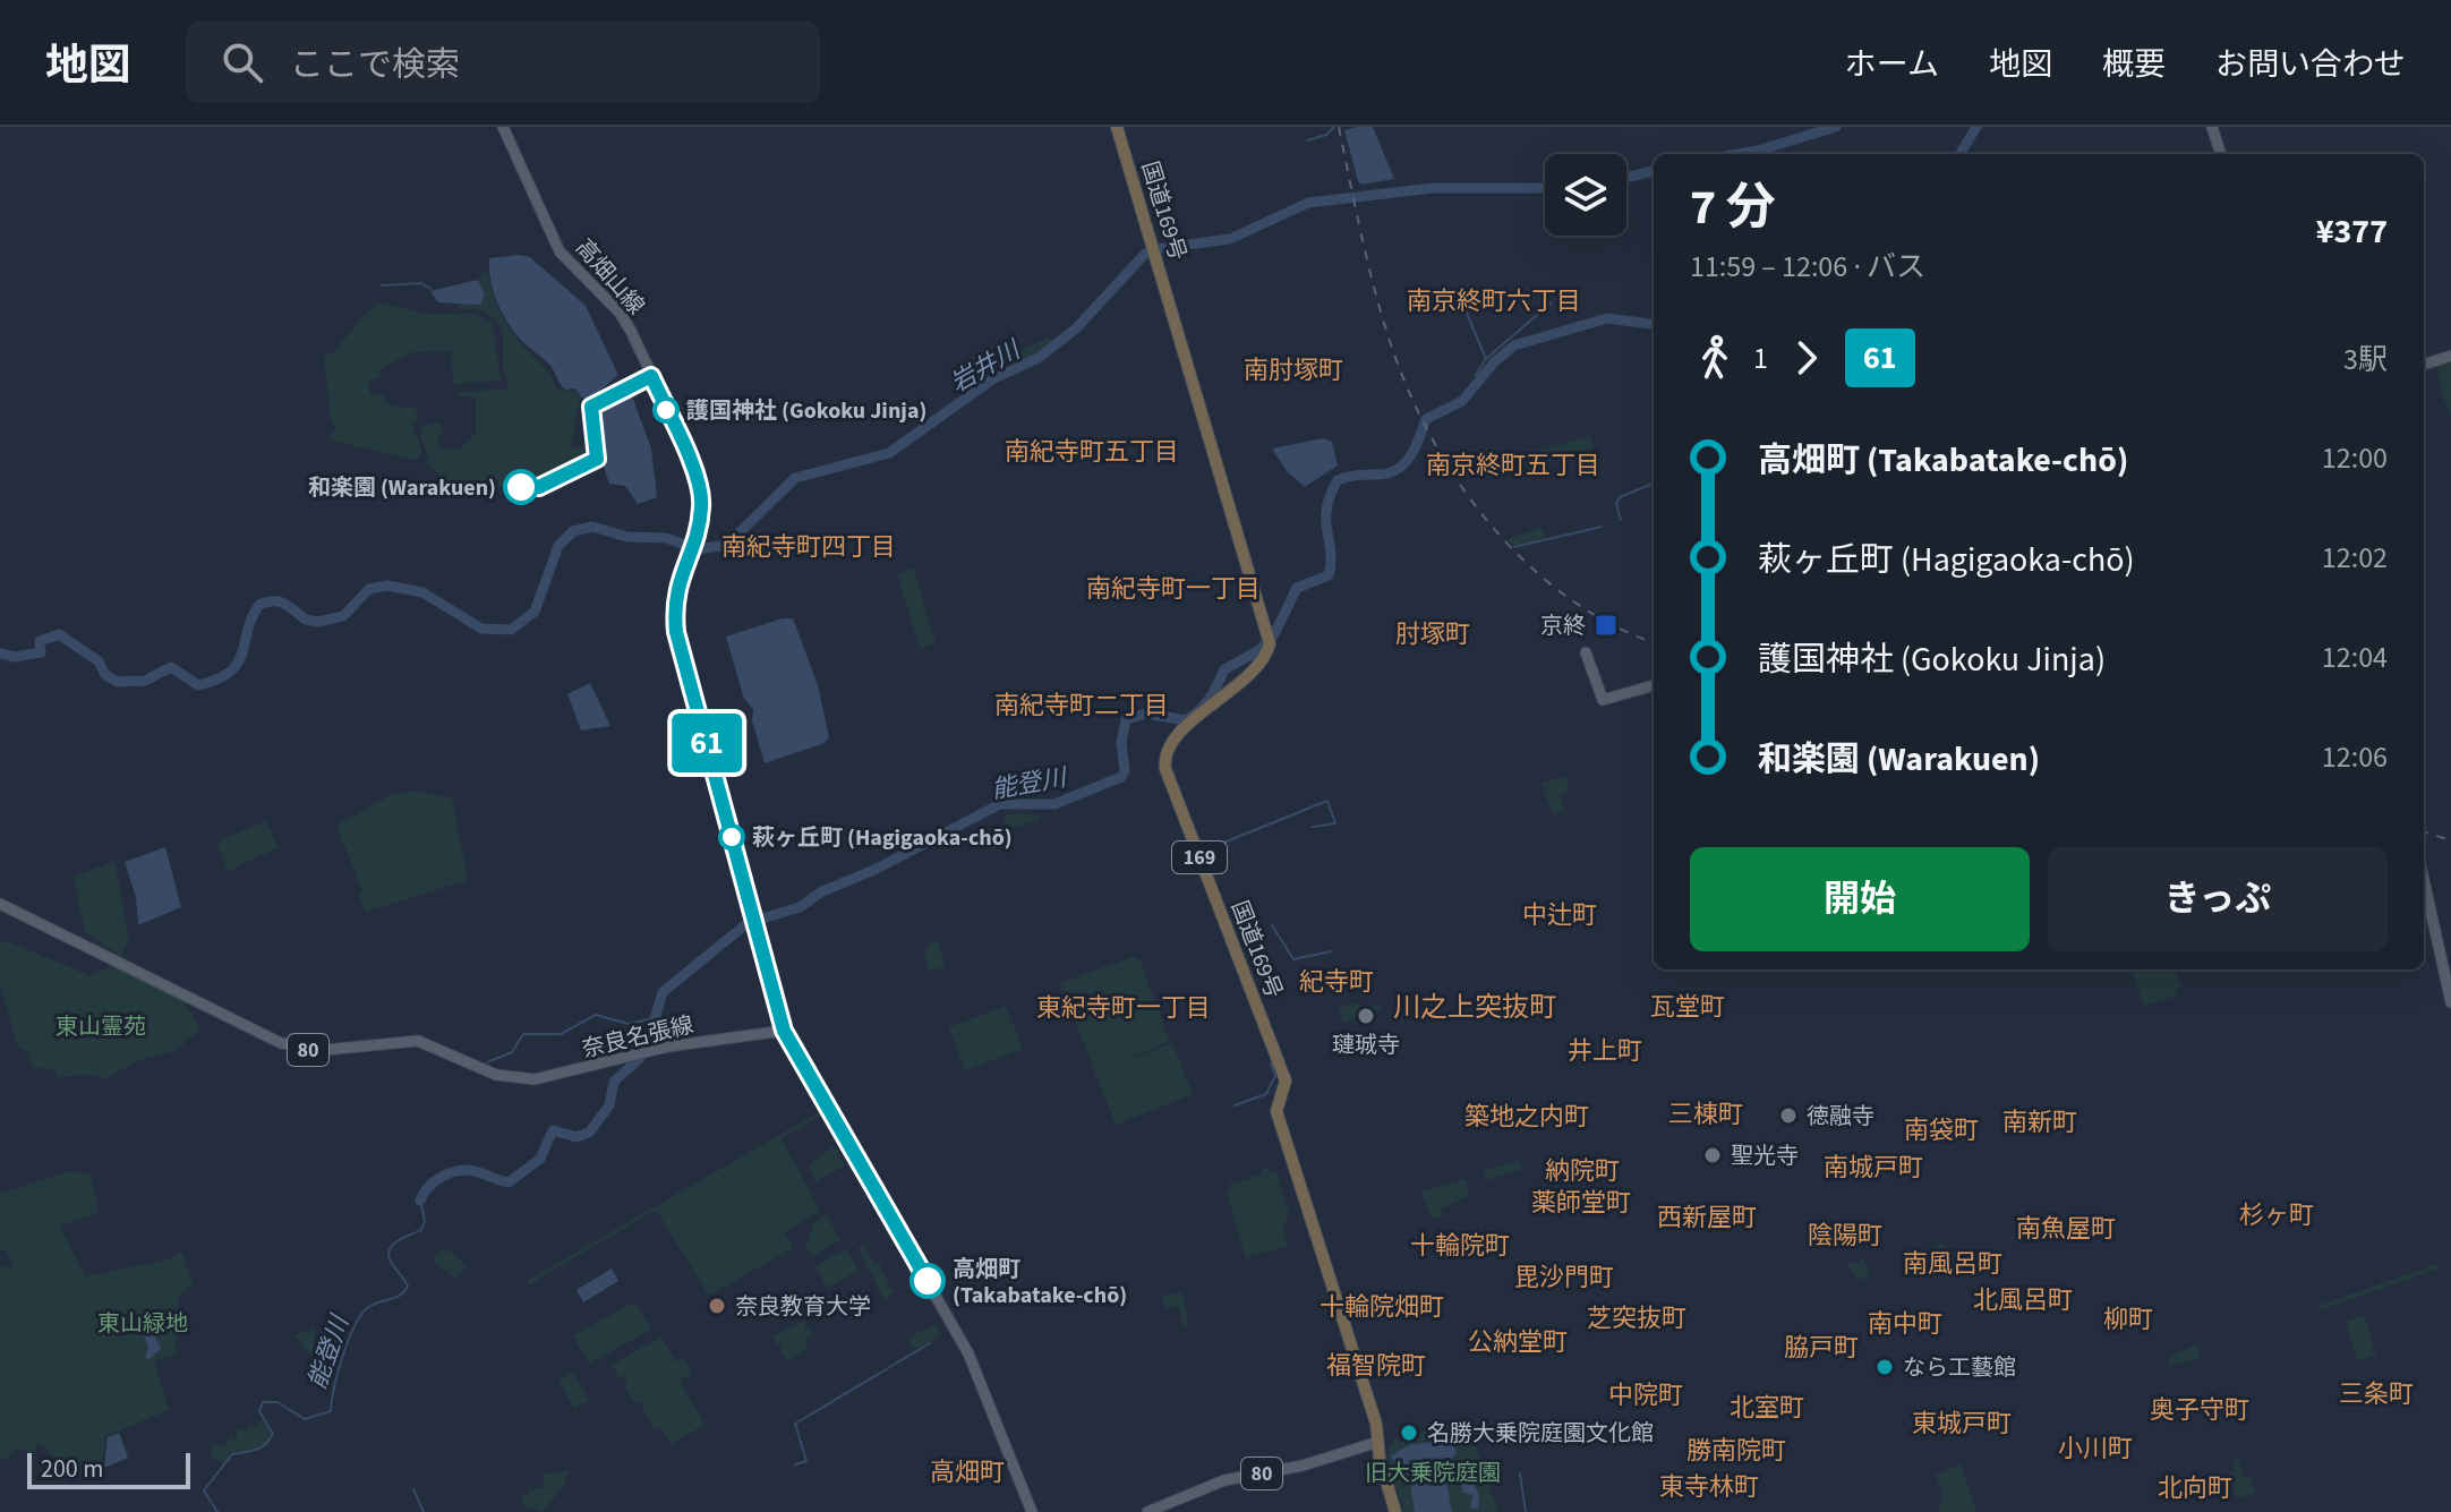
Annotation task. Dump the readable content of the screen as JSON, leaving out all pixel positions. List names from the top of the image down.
{
  "streets": {
    "highway": ["国道169号", "169"],
    "main road": ["高畑山線", "奈良名張線", "80"]
  },
  "crossings": [
    ["国道169号", "80"],
    ["高畑山線", "奈良名張線"]
  ],
  "districts": [
    "南京終町六丁目",
    "南肘塚町",
    "南紀寺町五丁目",
    "南京終町五丁目",
    "南紀寺町四丁目",
    "南紀寺町一丁目",
    "肘塚町",
    "南紀寺町二丁目",
    "中辻町",
    "紀寺町",
    "瓦堂町",
    "東紀寺町一丁目",
    "川之上突抜町",
    "井上町",
    "三棟町",
    "築地之内町",
    "南新町",
    "南袋町",
    "南城戸町",
    "納院町",
    "薬師堂町",
    "杉ヶ町",
    "西新屋町",
    "南魚屋町",
    "陰陽町",
    "十輪院町",
    "南風呂町",
    "毘沙門町",
    "北風呂町",
    "十輪院畑町",
    "芝突抜町",
    "柳町",
    "南中町",
    "公納堂町",
    "脇戸町",
    "福智院町",
    "三条町",
    "中院町",
    "北室町",
    "奥子守町",
    "東城戸町",
    "小川町",
    "勝南院町",
    "高畑町",
    "東寺林町",
    "北向町"
  ],
  "water": ["岩井川", "能登川"],
  "parks": ["東山霊苑", "東山緑地", "旧大乗院庭園"],
  "places": {
    "other": [
      "護国神社 (Gokoku Jinja)",
      "和楽園 (Warakuen)",
      "萩ヶ丘町 (Hagigaoka-chō)",
      "璉珹寺",
      "徳融寺",
      "聖光寺",
      "高畑町 (Takabatake-chō)",
      "奈良教育大学",
      "なら工藝館",
      "名勝大乗院庭園文化館"
    ],
    "transit": ["京終"]
  },
  "lines": ["bus line 61"],
  "scale_bar": "200 m",
  "page": {
    "header": "地図",
    "search": "ここで検索",
    "nav": [
      "ホーム",
      "地図",
      "概要",
      "お問い合わせ"
    ],
    "on_map": "61",
    "heading": ["7 分", "11:59 – 12:06 · バス", "¥377"],
    "legs": ["1", "61", "3駅"],
    "list": [
      {
        "name": "高畑町 (Takabatake-chō)",
        "value": "12:00"
      },
      {
        "name": "萩ヶ丘町 (Hagigaoka-chō)",
        "value": "12:02"
      },
      {
        "name": "護国神社 (Gokoku Jinja)",
        "value": "12:04"
      },
      {
        "name": "和楽園 (Warakuen)",
        "value": "12:06"
      }
    ],
    "buttons": ["開始", "きっぷ"],
    "scale": "200 m"
  }
}
